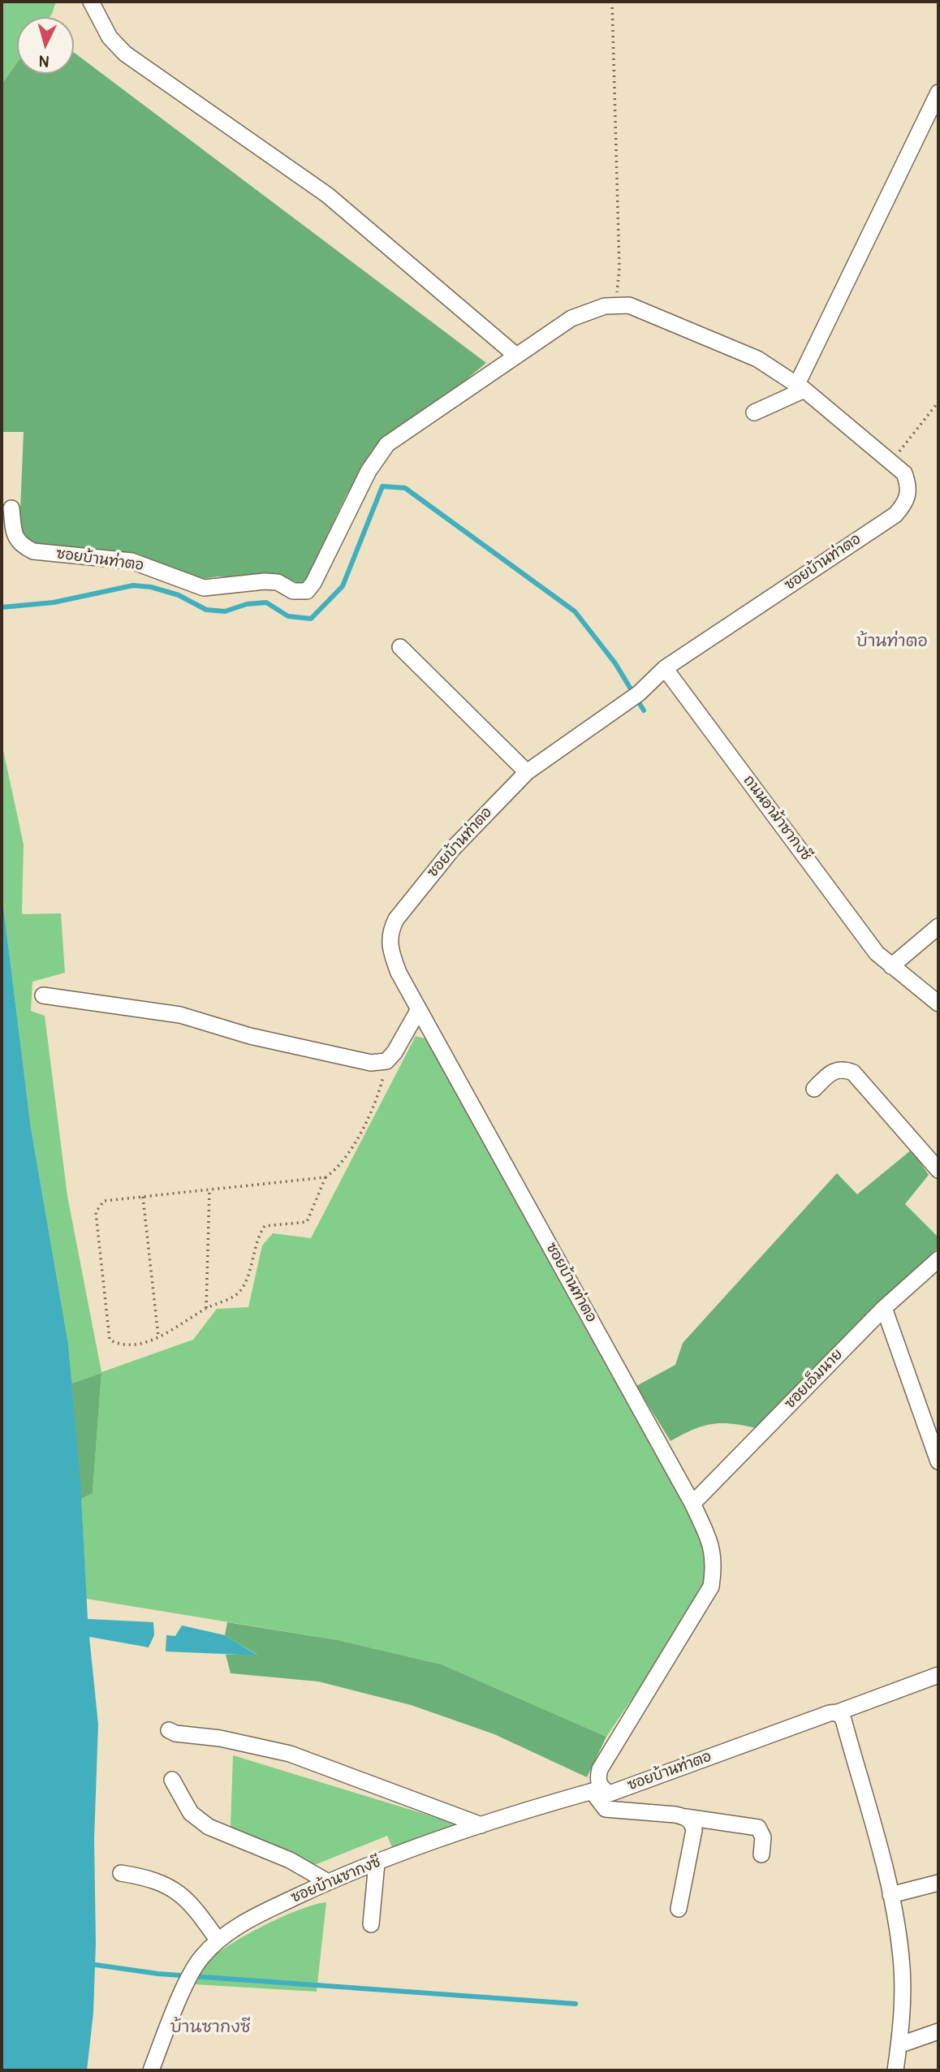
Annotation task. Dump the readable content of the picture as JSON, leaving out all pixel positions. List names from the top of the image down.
{
  "streets": {
    "street": [
      "ซอยบ้านท่าตอ",
      "ถนนอาม้าซากงซี",
      "ซอยเอ็มนาย",
      "ซอยบ้านซากงซี"
    ]
  },
  "crossings": [
    ["ซอยบ้านท่าตอ", "ถนนอาม้าซากงซี"],
    ["ซอยบ้านท่าตอ", "ซอยเอ็มนาย"],
    ["ซอยบ้านท่าตอ", "ซอยบ้านซากงซี"]
  ],
  "districts": ["บ้านท่าตอ", "บ้านซากงซี"],
  "north": "bottom"
}
